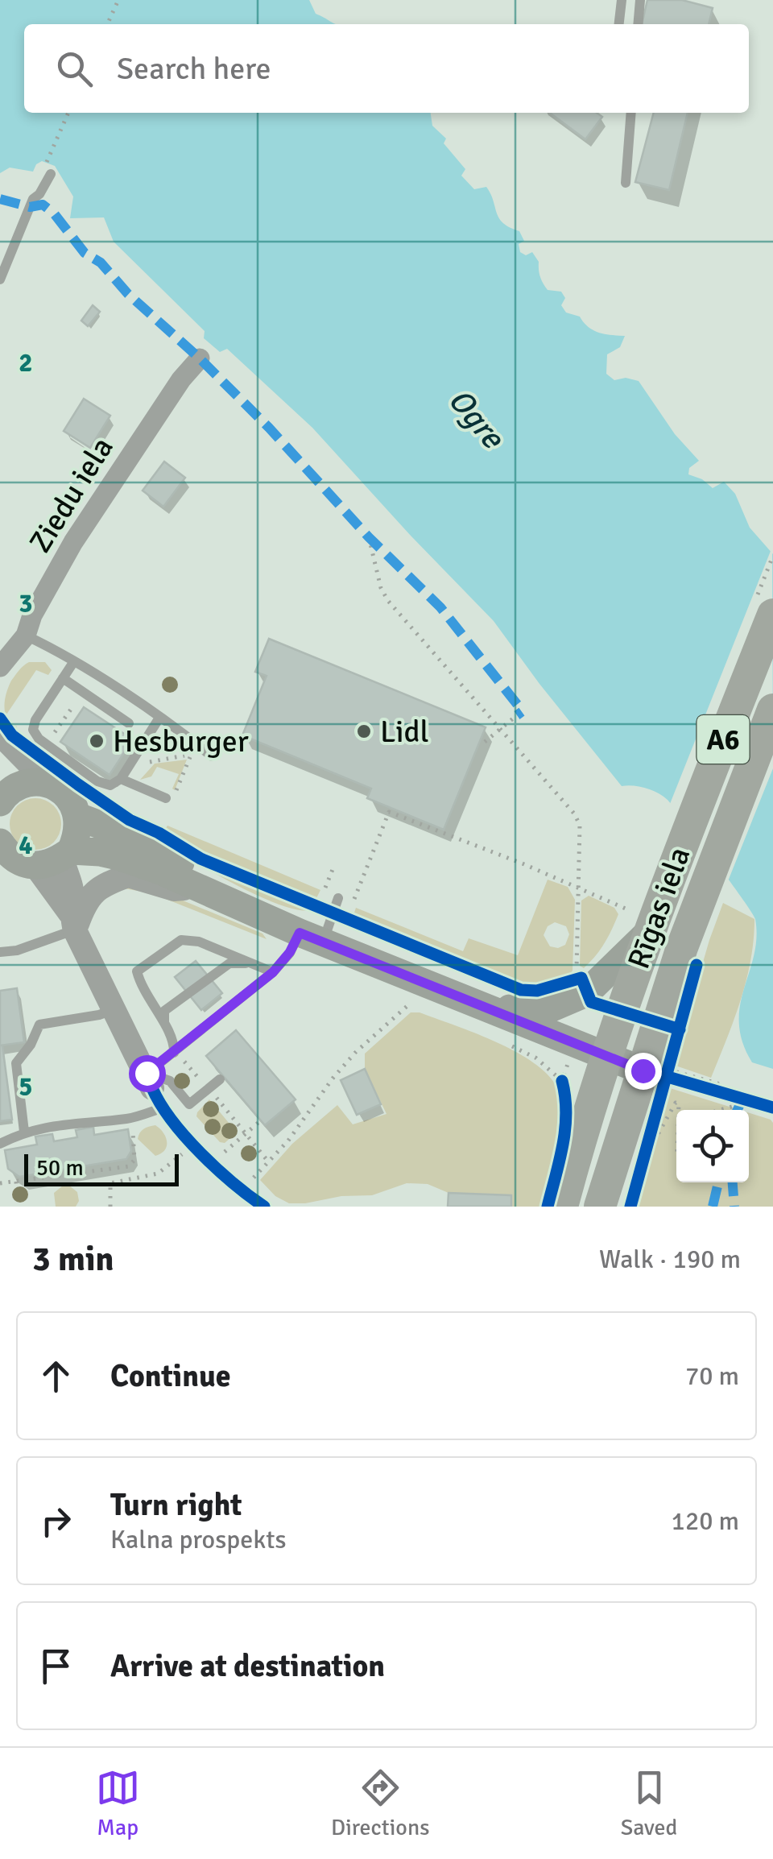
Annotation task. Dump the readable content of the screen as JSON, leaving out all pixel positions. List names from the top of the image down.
{
  "streets": {
    "highway": ["A6", "Rīgas iela"],
    "street": ["Ziedu iela"]
  },
  "water": ["Ogre"],
  "places": ["Lidl", "Hesburger"],
  "scale_bar": "50 m",
  "page": {
    "search": "Search here",
    "scale": "50 m",
    "heading": ["3 min", "Walk · 190 m"],
    "list": [
      ["Continue", "70 m"],
      ["Turn right", "Kalna prospekts", "120 m"],
      "Arrive at destination"
    ],
    "nav": ["Map", "Directions", "Saved"]
  },
  "grid": {
    "rows": [
      "2",
      "3",
      "4",
      "5"
    ]
  }
}
